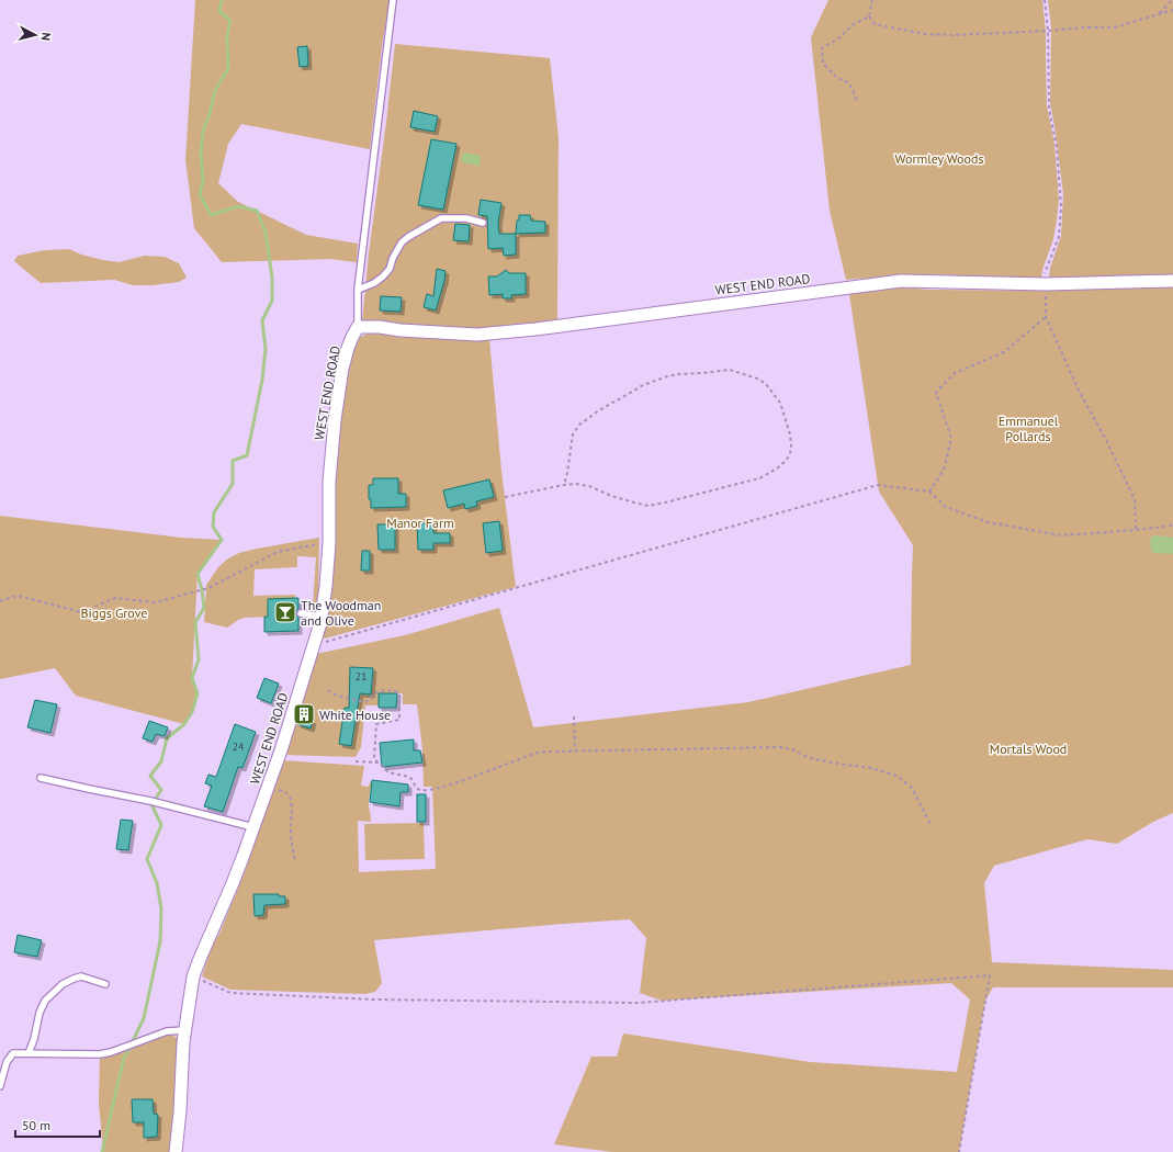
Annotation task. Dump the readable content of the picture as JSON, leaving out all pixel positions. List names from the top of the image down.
{
  "streets": {
    "street": ["WEST END ROAD"]
  },
  "parks": [
    "Wormley Woods",
    "Emmanuel Pollards",
    "Manor Farm",
    "Biggs Grove",
    "Mortals Wood"
  ],
  "places": {
    "bar": ["The Woodman and Olive"],
    "building": ["White House"]
  },
  "house_numbers": ["21", "24"],
  "scale_bar": "50 m",
  "north": "right"
}
